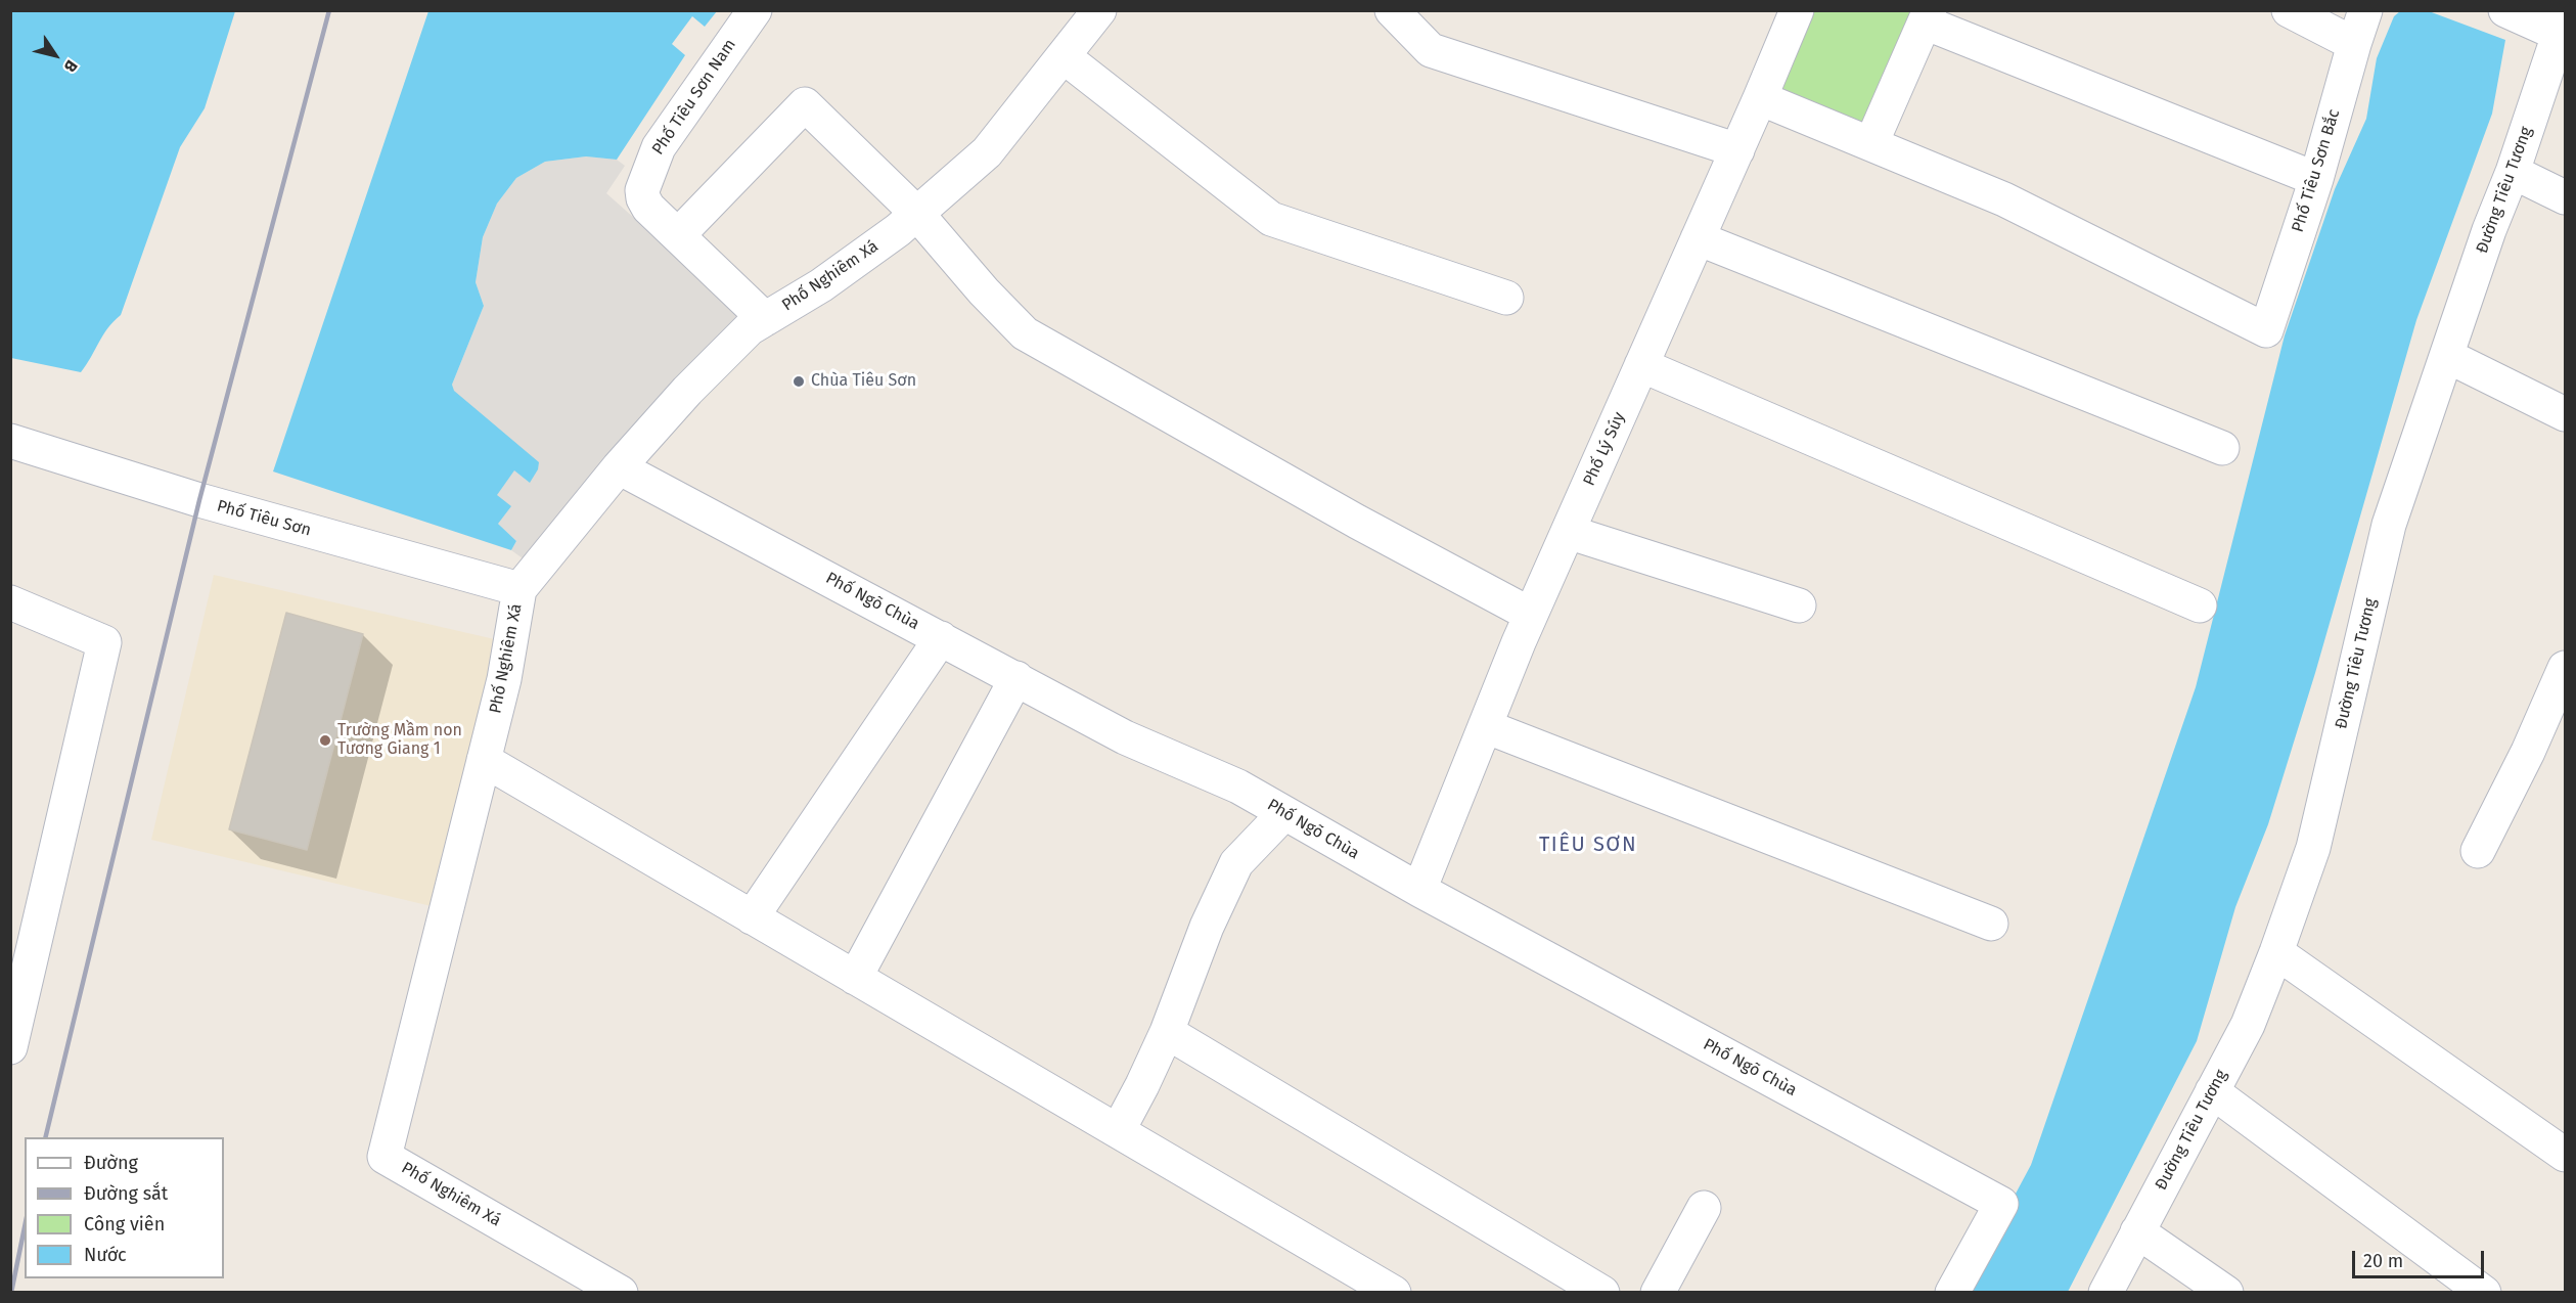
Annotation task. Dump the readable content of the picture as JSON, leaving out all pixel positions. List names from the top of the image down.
{
  "streets": {
    "street": [
      "Phố Tiêu Sơn Nam",
      "Phố Tiêu Sơn Bắc",
      "Đường Tiêu Tương",
      "Phố Nghiêm Xá",
      "Phố Lý Súy",
      "Phố Tiêu Sơn",
      "Phố Ngõ Chùa"
    ]
  },
  "crossings": [
    ["Phố Tiêu Sơn Nam", "Phố Nghiêm Xá"],
    ["Phố Nghiêm Xá", "Phố Tiêu Sơn"],
    ["Phố Nghiêm Xá", "Phố Ngõ Chùa"],
    ["Phố Lý Súy", "Phố Ngõ Chùa"]
  ],
  "districts": ["TIÊU SƠN"],
  "places": ["Chùa Tiêu Sơn", "Trường Mầm non Tương Giang 1"],
  "legend": [
    "Đường",
    "Đường sắt",
    "Công viên",
    "Nước"
  ],
  "scale_bar": "20 m",
  "north": "bottom right"
}
